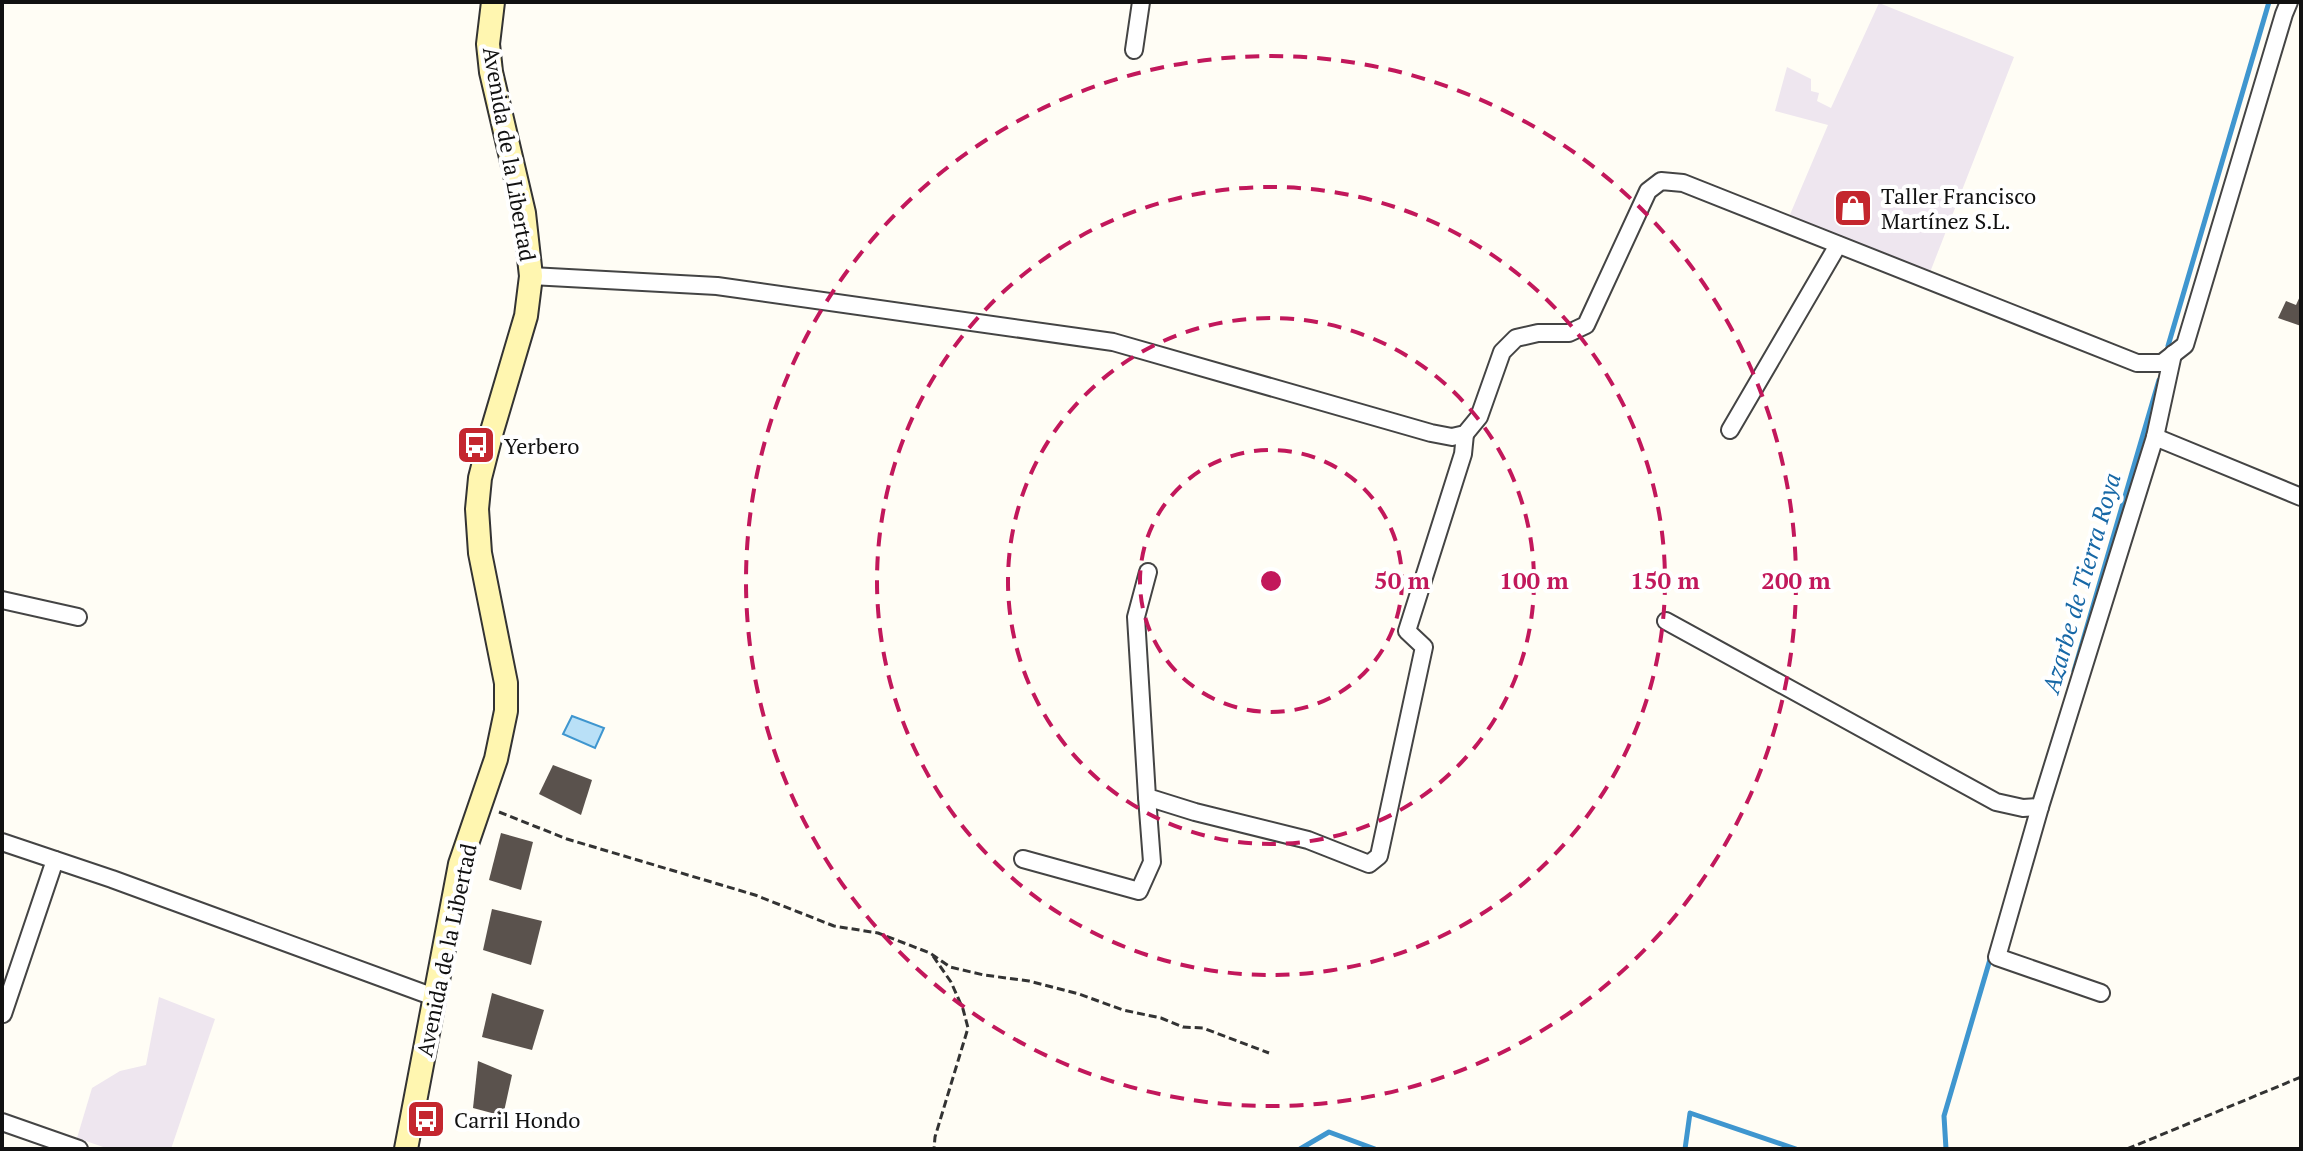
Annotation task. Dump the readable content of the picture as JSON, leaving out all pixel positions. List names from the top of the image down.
{
  "streets": {
    "main road": ["Avenida de la Libertad"]
  },
  "water": ["Azarbe de Tierra Roya"],
  "places": {
    "shop": ["Taller Francisco Martínez S.L."],
    "bus stop": ["Yerbero", "Carril Hondo"]
  },
  "rings": [
    "50 m",
    "100 m",
    "150 m",
    "200 m"
  ]
}
